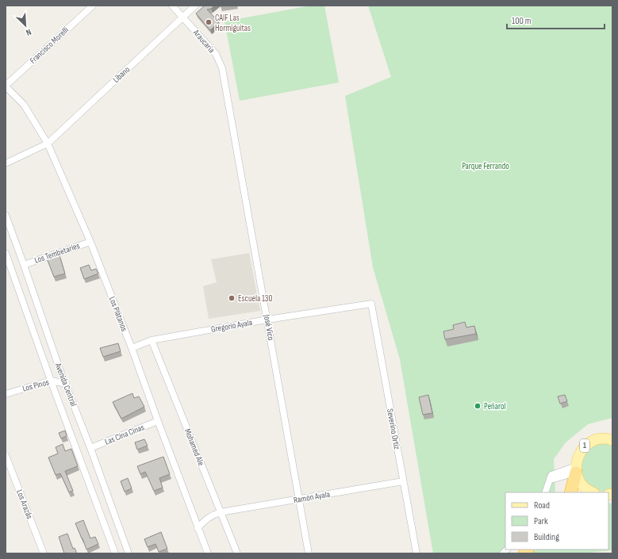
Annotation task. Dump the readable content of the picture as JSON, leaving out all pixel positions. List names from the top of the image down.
{
  "streets": {
    "highway": ["1"],
    "street": [
      "Araucaria",
      "Francisco Morelli",
      "Líbano",
      "Los Tembetaries",
      "Los Plátanos",
      "Gregorio Ayala",
      "José Vico",
      "Avenida Central",
      "Los Pinos",
      "Severino Ortiz",
      "Las Cina Cinas",
      "Mohamed Ale",
      "Ramón Ayala",
      "Los Arazás"
    ]
  },
  "crossings": [
    ["Araucaria", "Líbano"],
    ["Araucaria", "José Vico"],
    ["Francisco Morelli", "Los Plátanos"],
    ["Líbano", "Los Plátanos"],
    ["Los Tembetaries", "Los Plátanos"],
    ["Los Tembetaries", "Avenida Central"],
    ["Los Plátanos", "Gregorio Ayala"],
    ["Los Plátanos", "Las Cina Cinas"],
    ["Los Plátanos", "Ramón Ayala"],
    ["Gregorio Ayala", "José Vico"],
    ["Gregorio Ayala", "Severino Ortiz"],
    ["Gregorio Ayala", "Mohamed Ale"],
    ["José Vico", "Ramón Ayala"],
    ["Avenida Central", "Los Pinos"],
    ["Avenida Central", "Las Cina Cinas"],
    ["Severino Ortiz", "Ramón Ayala"],
    ["Mohamed Ale", "Ramón Ayala"]
  ],
  "parks": ["Parque Ferrando"],
  "places": ["CAIF Las Hormiguitas", "Escuela 130", "Peñarol"],
  "legend": ["Road", "Park", "Building"],
  "scale_bar": "100 m",
  "north": "bottom right"
}
